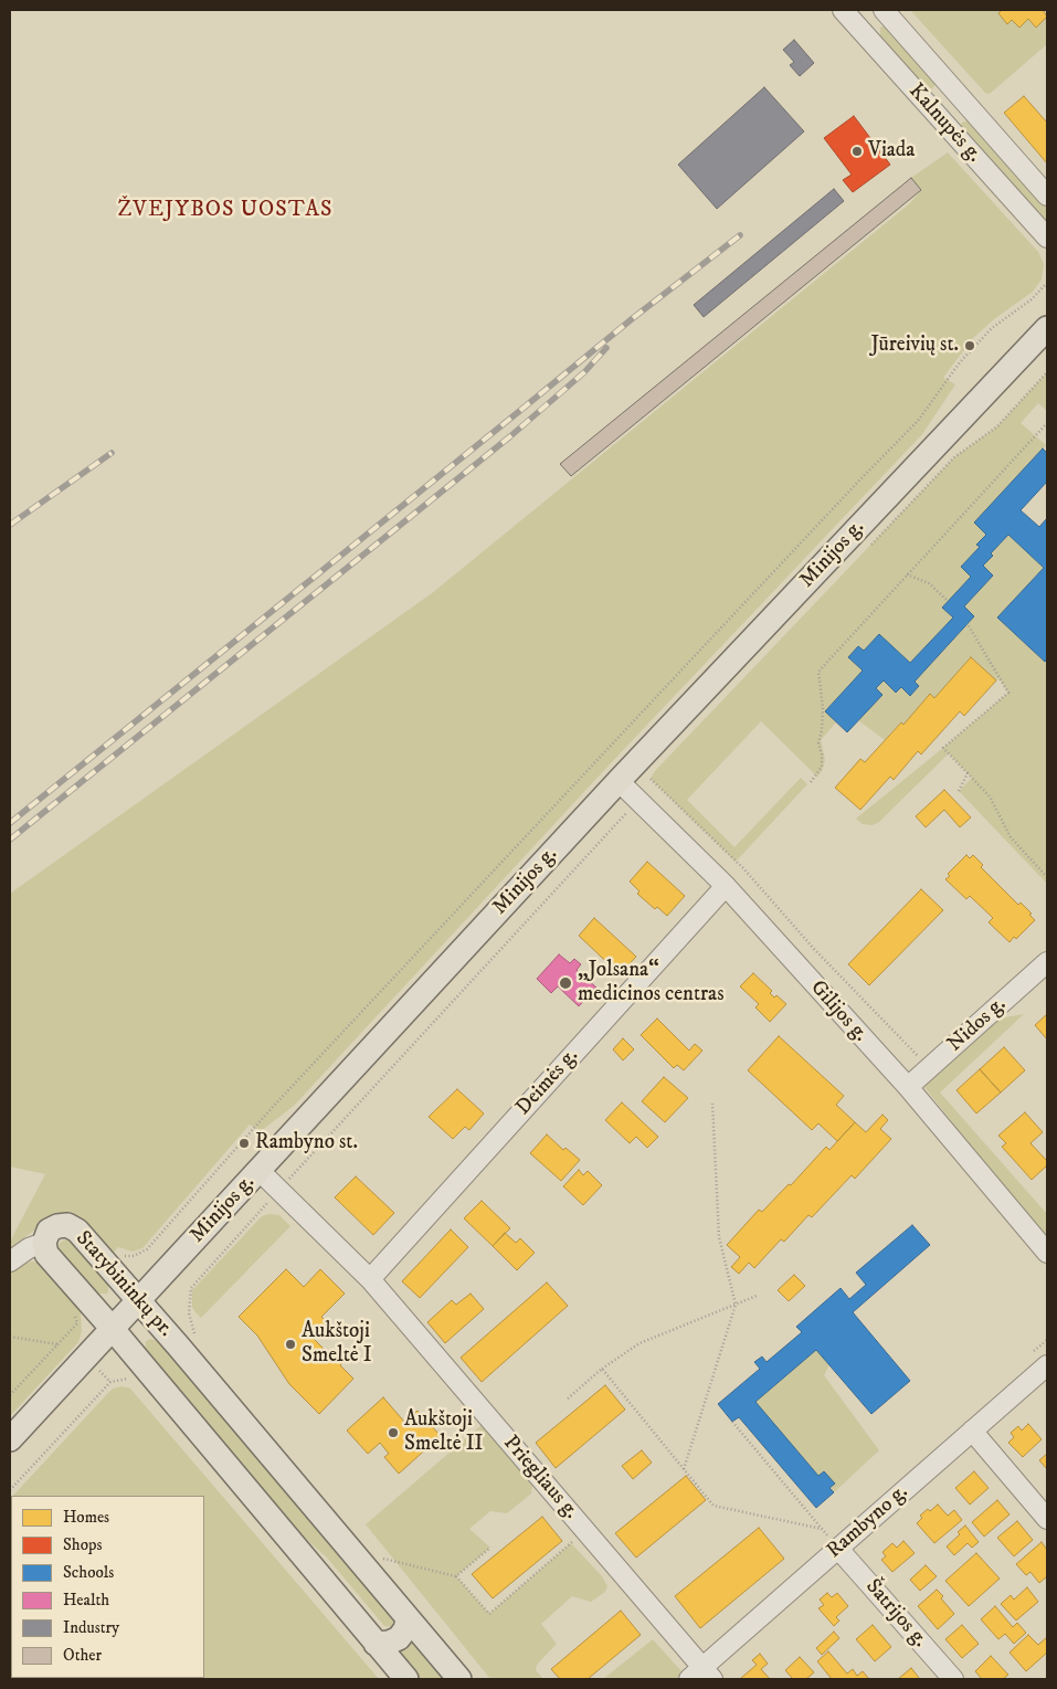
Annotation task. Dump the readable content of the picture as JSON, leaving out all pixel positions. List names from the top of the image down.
{
  "streets": {
    "main road": ["Minijos g.", "Statybininkų pr."],
    "street": [
      "Kalnupės g.",
      "Gilijos g.",
      "Nidos g.",
      "Deimės g.",
      "Priegliaus g.",
      "Rambyno g.",
      "Šatrijos g."
    ]
  },
  "crossings": [
    ["Minijos g.", "Gilijos g."],
    ["Minijos g.", "Statybininkų pr."],
    ["Minijos g.", "Priegliaus g."],
    ["Gilijos g.", "Nidos g."],
    ["Gilijos g.", "Deimės g."],
    ["Deimės g.", "Priegliaus g."],
    ["Priegliaus g.", "Rambyno g."],
    ["Rambyno g.", "Šatrijos g."]
  ],
  "districts": ["ŽVEJYBOS UOSTAS"],
  "places": [
    "Viada",
    "Jūreivių st.",
    "„Jolsana“ medicinos centras",
    "Rambyno st.",
    "Aukštoji Smeltė I",
    "Aukštoji Smeltė II"
  ],
  "legend": [
    "Homes",
    "Shops",
    "Schools",
    "Health",
    "Industry",
    "Other"
  ]
}
